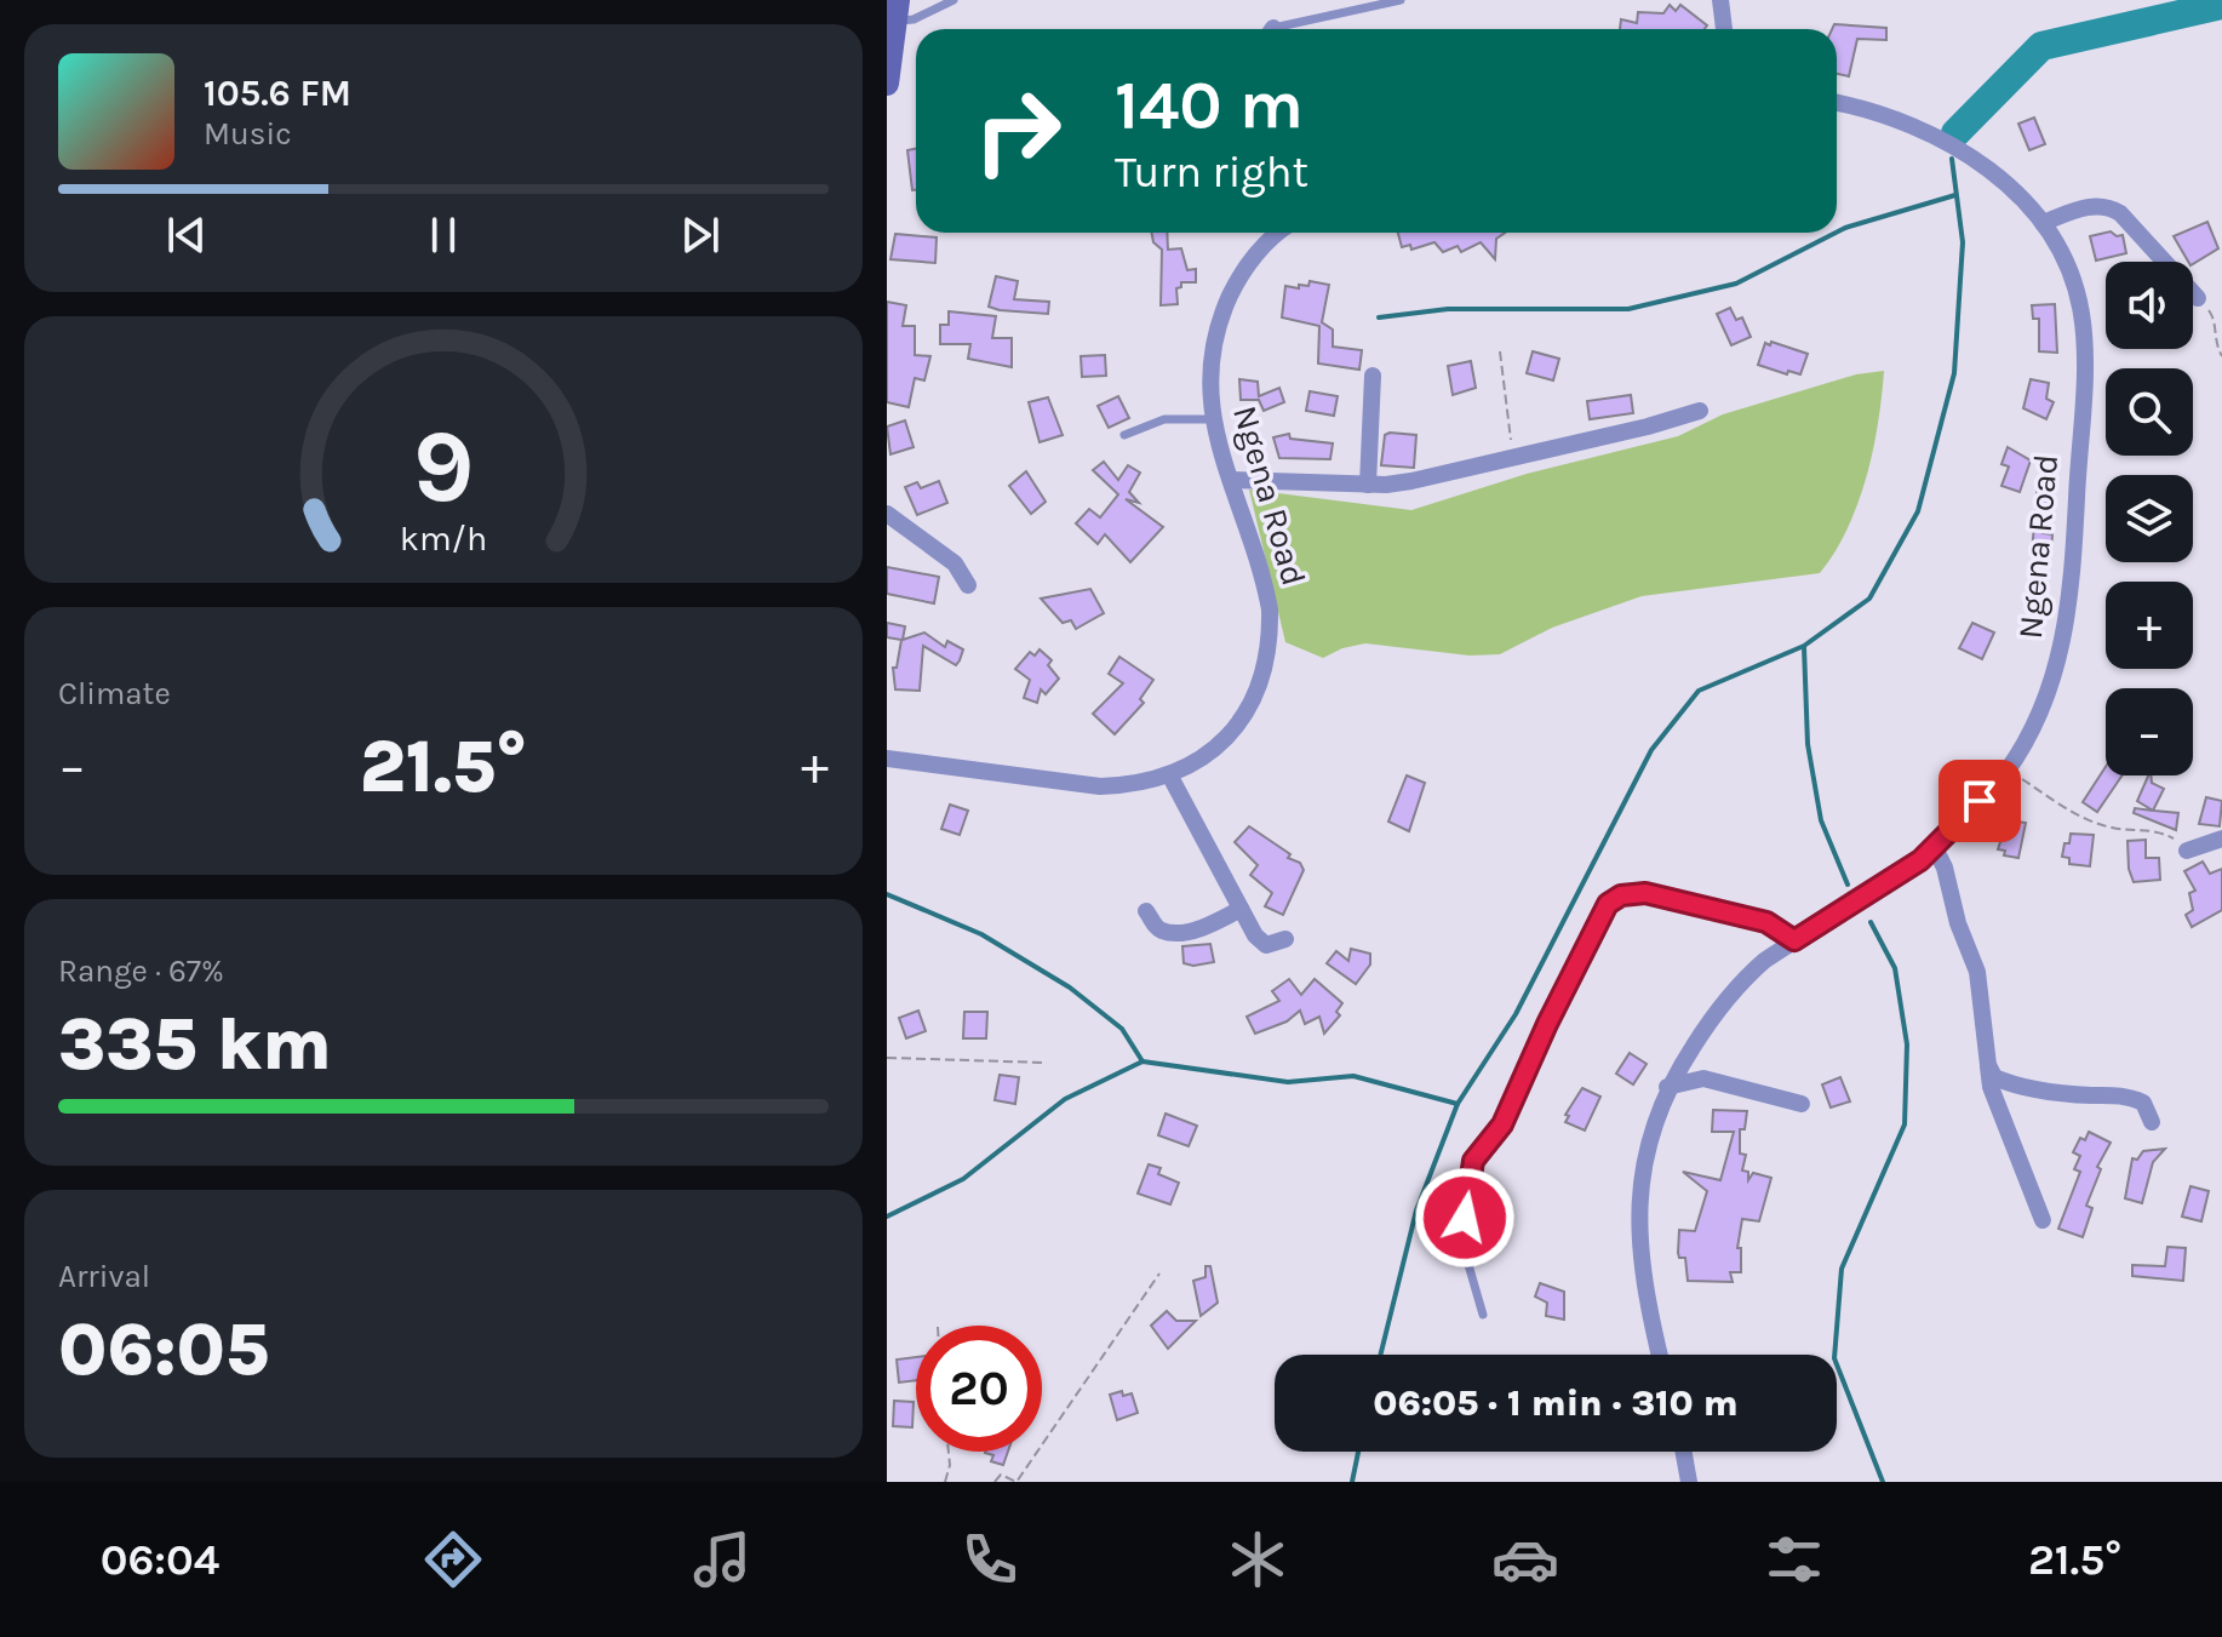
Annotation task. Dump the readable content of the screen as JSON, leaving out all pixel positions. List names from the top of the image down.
{
  "streets": {
    "street": ["Ngena Road"]
  },
  "page": {
    "turn": ["140 m", "Turn right"],
    "song": ["105.6 FM", "Music"],
    "map_buttons": ["+", "−"],
    "tile": [
      "Climate",
      ["Range · 67%", "335 km"],
      ["Arrival", "06:05"]
    ],
    "heat": ["−", "21.5°", "+"],
    "limit": "20",
    "trip": "06:05 · 1 min · 310 m",
    "tabs": ["06:04", "21.5°"],
    "gauge": ["9", "km/h"]
  }
}
